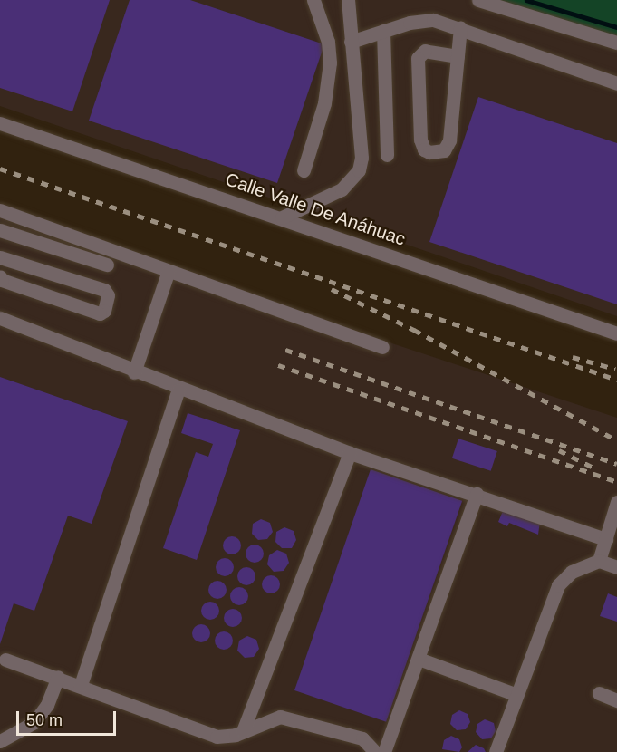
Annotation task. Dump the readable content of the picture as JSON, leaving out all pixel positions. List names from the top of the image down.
{
  "streets": {
    "street": ["Calle Valle De Anáhuac"]
  },
  "scale_bar": "50 m"
}
